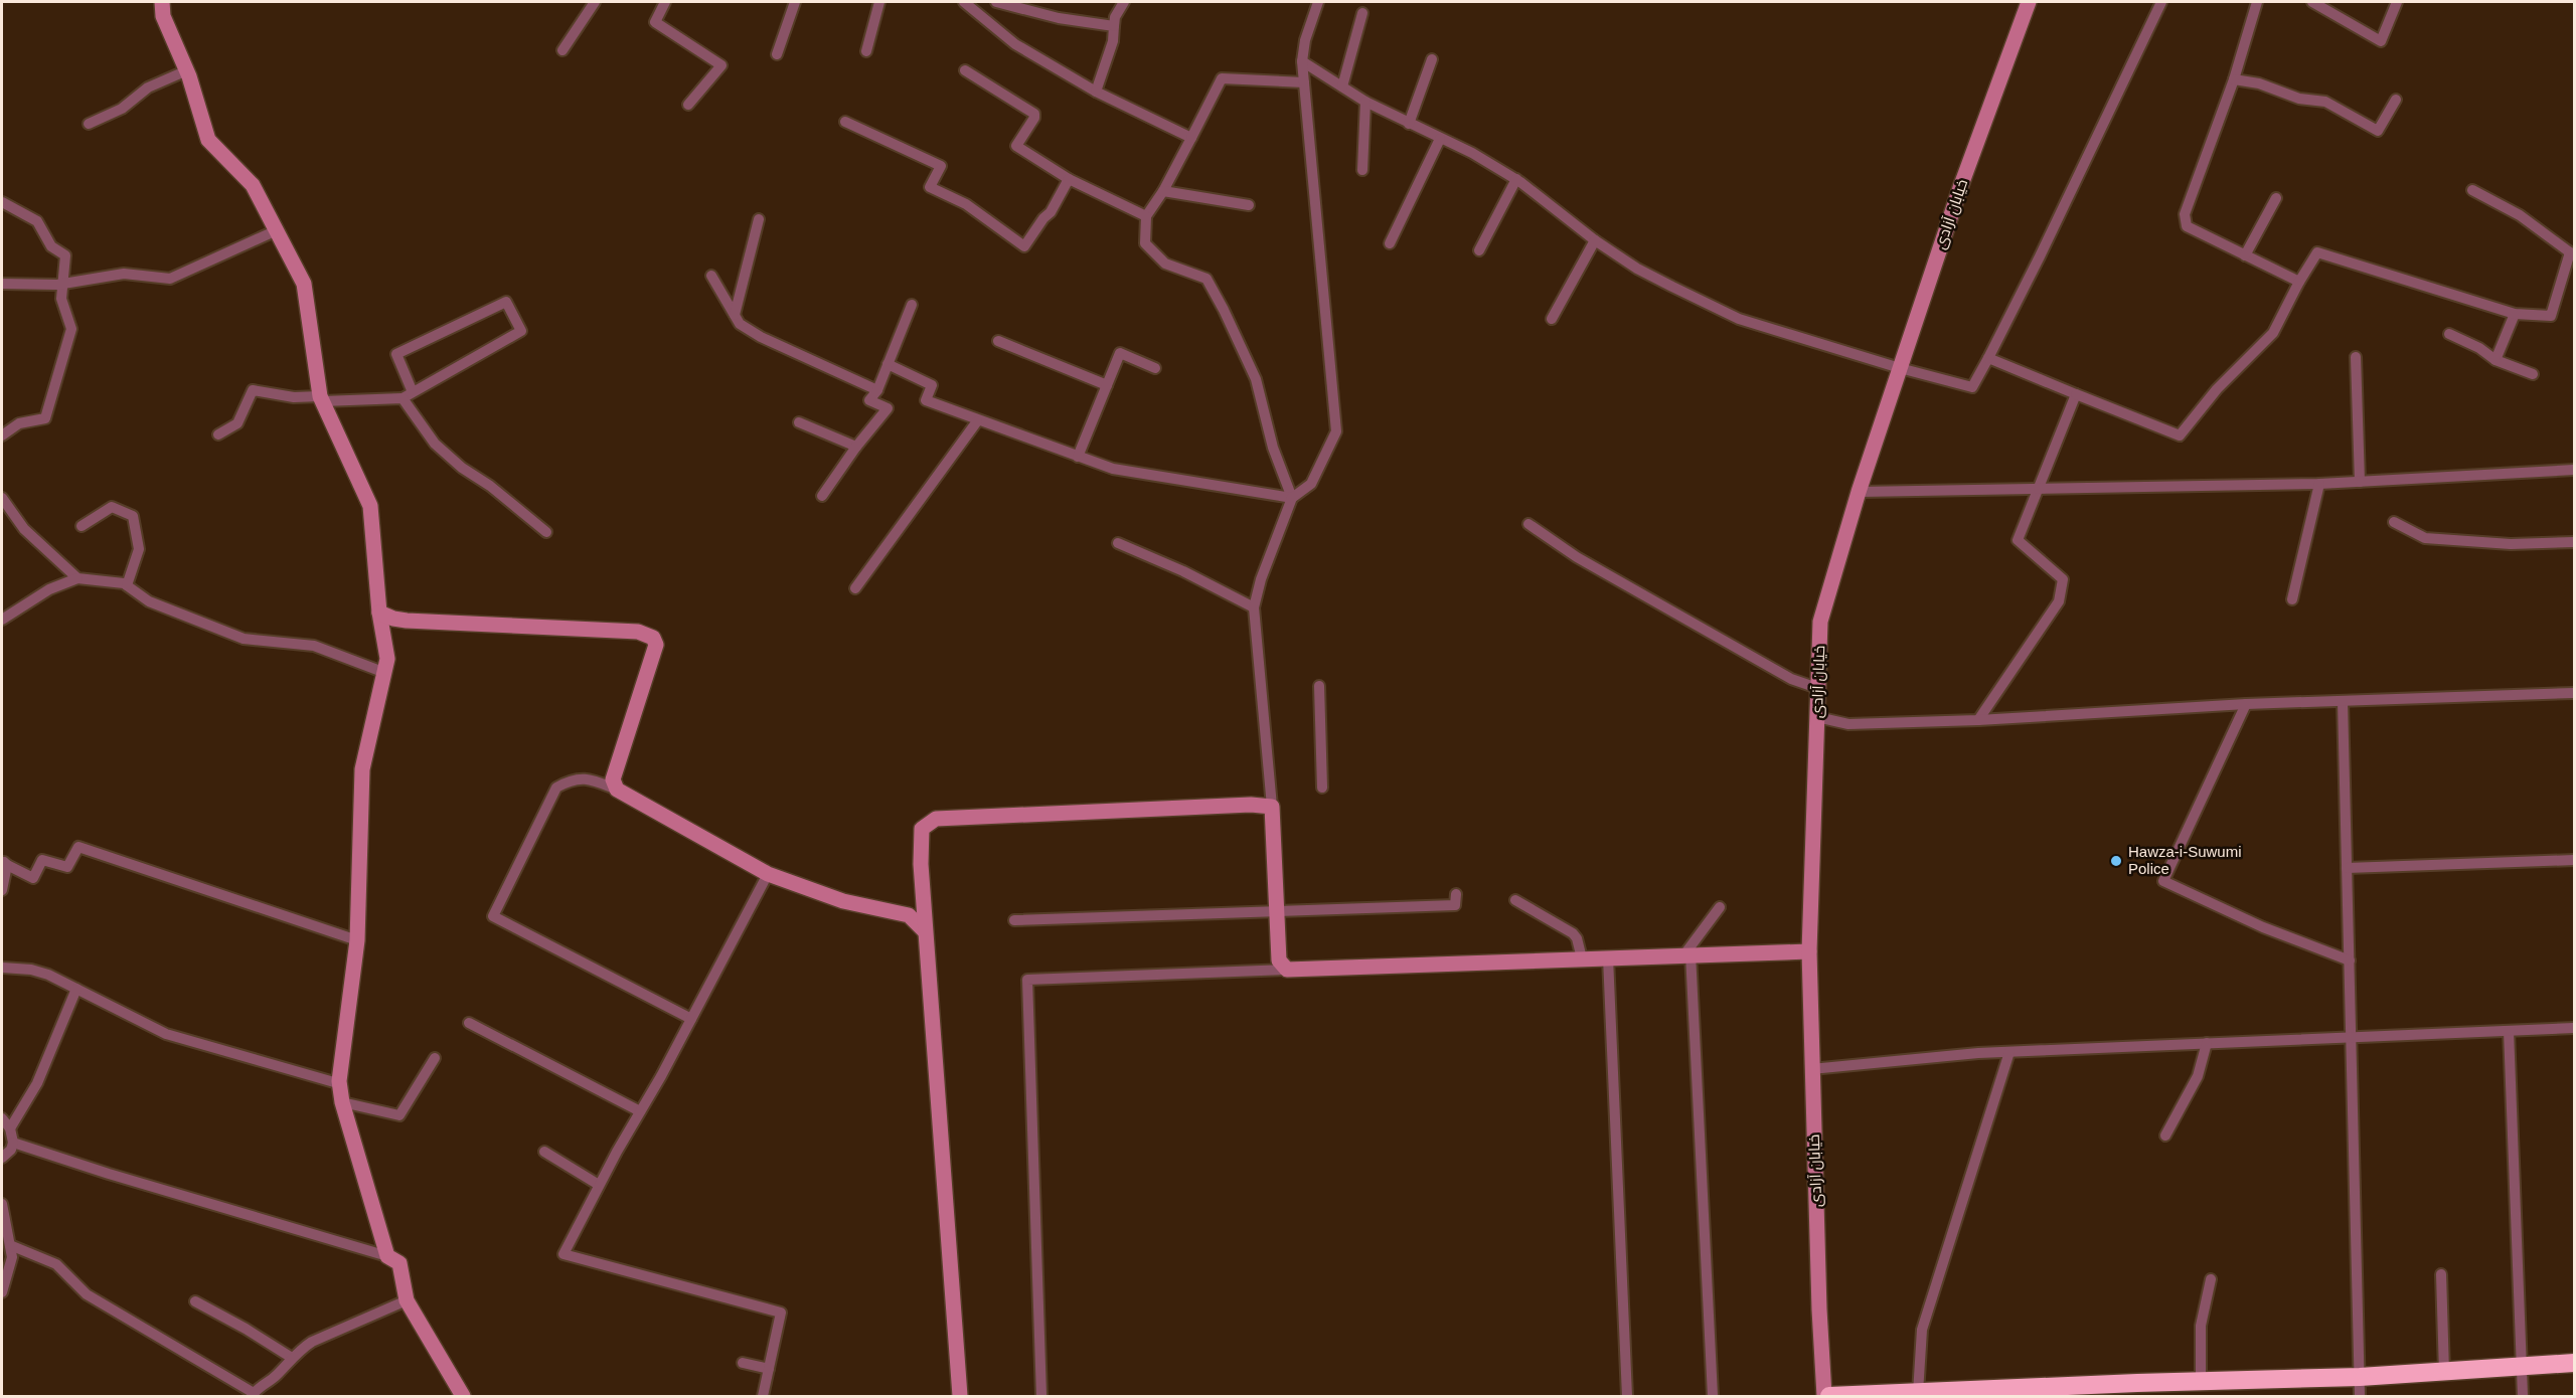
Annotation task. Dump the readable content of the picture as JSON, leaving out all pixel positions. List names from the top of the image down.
{
  "streets": {
    "street": ["خیابان آزادی"]
  },
  "places": ["Hawza-i-Suwumi Police"]
}
